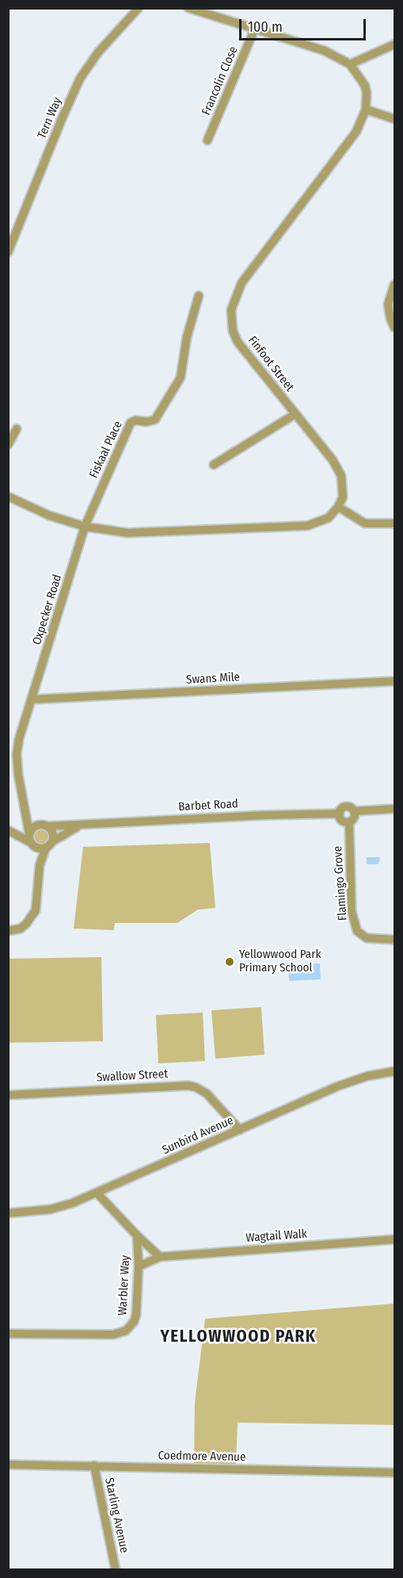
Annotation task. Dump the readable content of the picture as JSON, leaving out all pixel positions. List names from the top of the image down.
{
  "streets": {
    "street": [
      "Francolin Close",
      "Tern Way",
      "Finfoot Street",
      "Fiskaal Place",
      "Oxpecker Road",
      "Swans Mile",
      "Barbet Road",
      "Flamingo Grove",
      "Swallow Street",
      "Sunbird Avenue",
      "Wagtail Walk",
      "Warbler Way",
      "Coedmore Avenue",
      "Starling Avenue"
    ]
  },
  "crossings": [
    ["Francolin Close", "Finfoot Street"],
    ["Fiskaal Place", "Oxpecker Road"],
    ["Oxpecker Road", "Swans Mile"],
    ["Oxpecker Road", "Barbet Road"],
    ["Barbet Road", "Flamingo Grove"],
    ["Swallow Street", "Sunbird Avenue"],
    ["Wagtail Walk", "Warbler Way"],
    ["Coedmore Avenue", "Starling Avenue"]
  ],
  "districts": ["YELLOWWOOD PARK"],
  "places": ["Yellowwood Park Primary School"],
  "scale_bar": "100 m"
}
